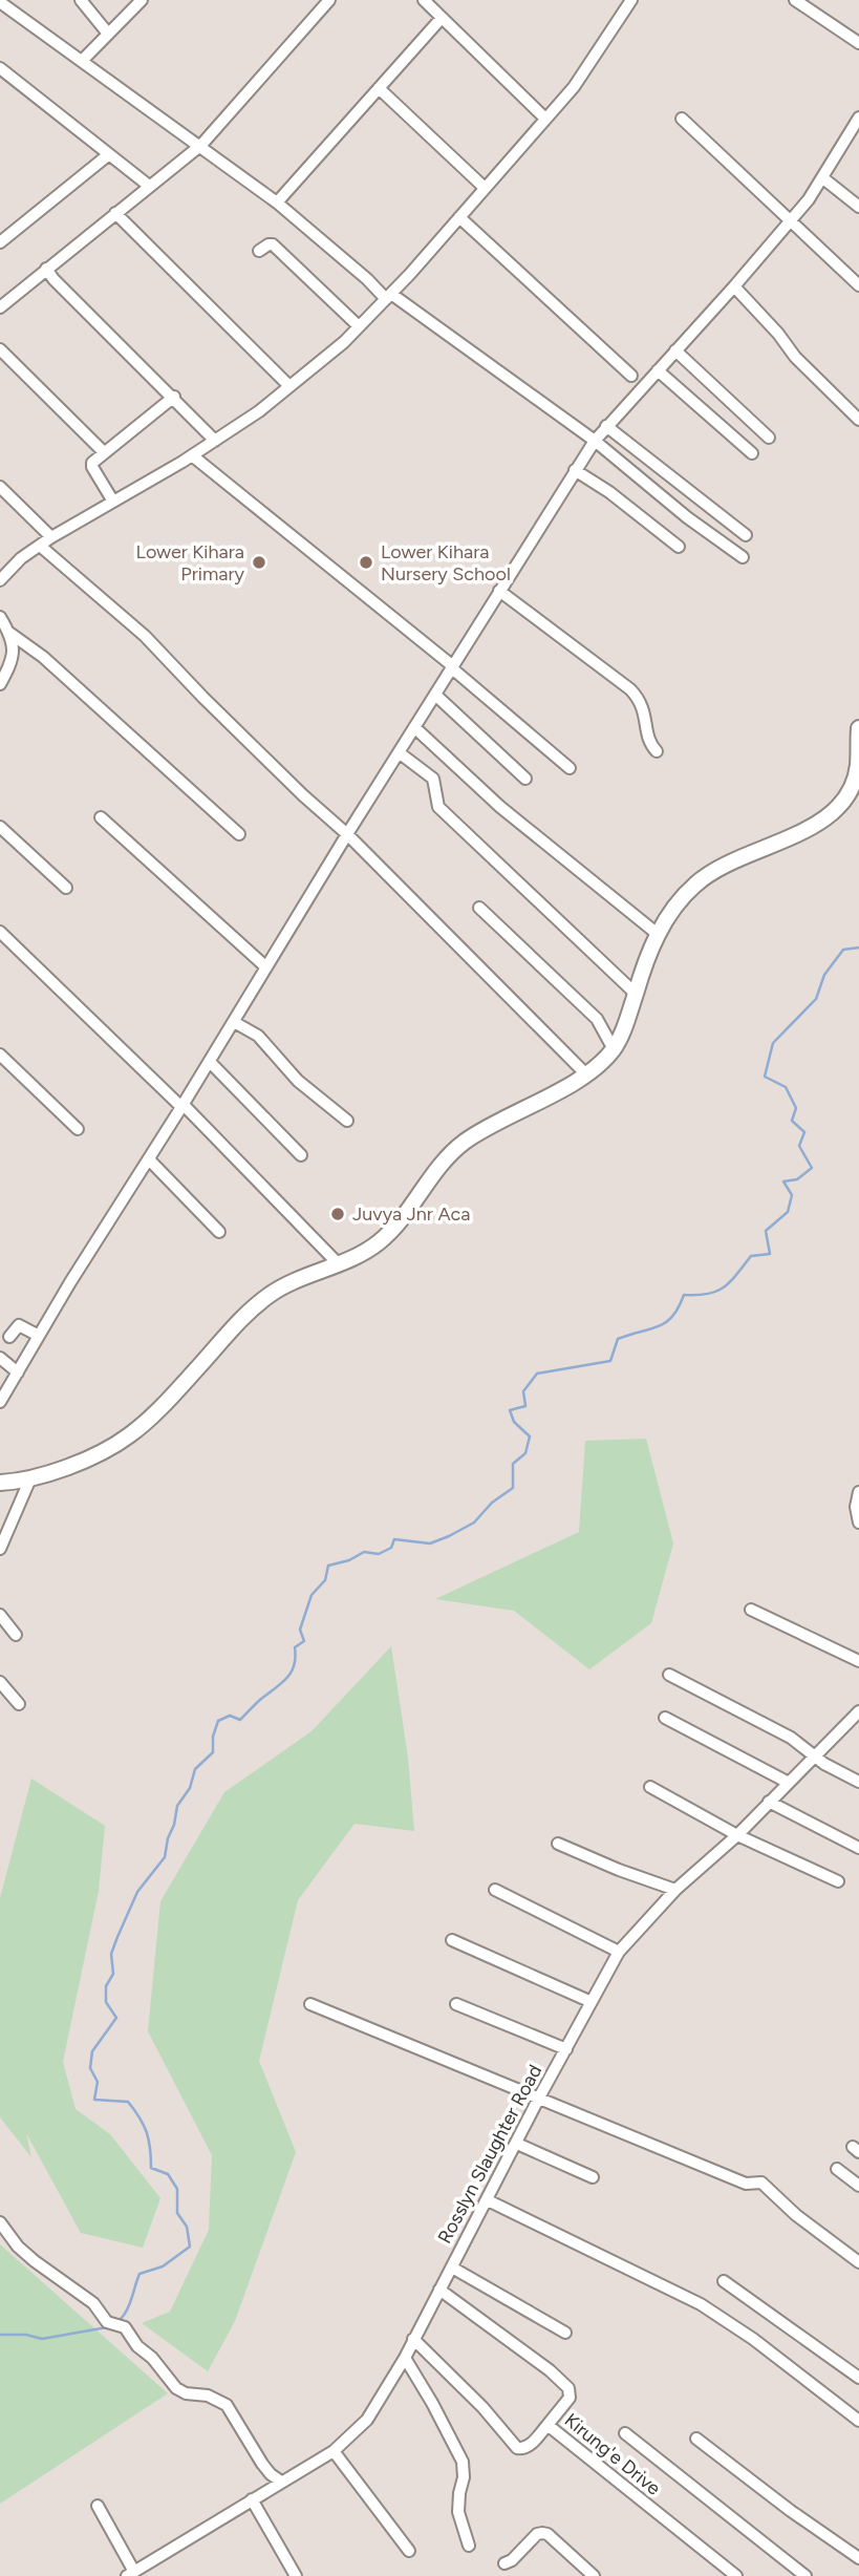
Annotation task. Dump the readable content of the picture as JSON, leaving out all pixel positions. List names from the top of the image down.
{
  "streets": {
    "street": ["Rosslyn Slaughter Road", "Kirung'e Drive"]
  },
  "crossings": [
    ["Rosslyn Slaughter Road", "Kirung'e Drive"]
  ],
  "places": ["Lower Kihara Primary", "Lower Kihara Nursery School", "Juvya Jnr Aca"]
}
